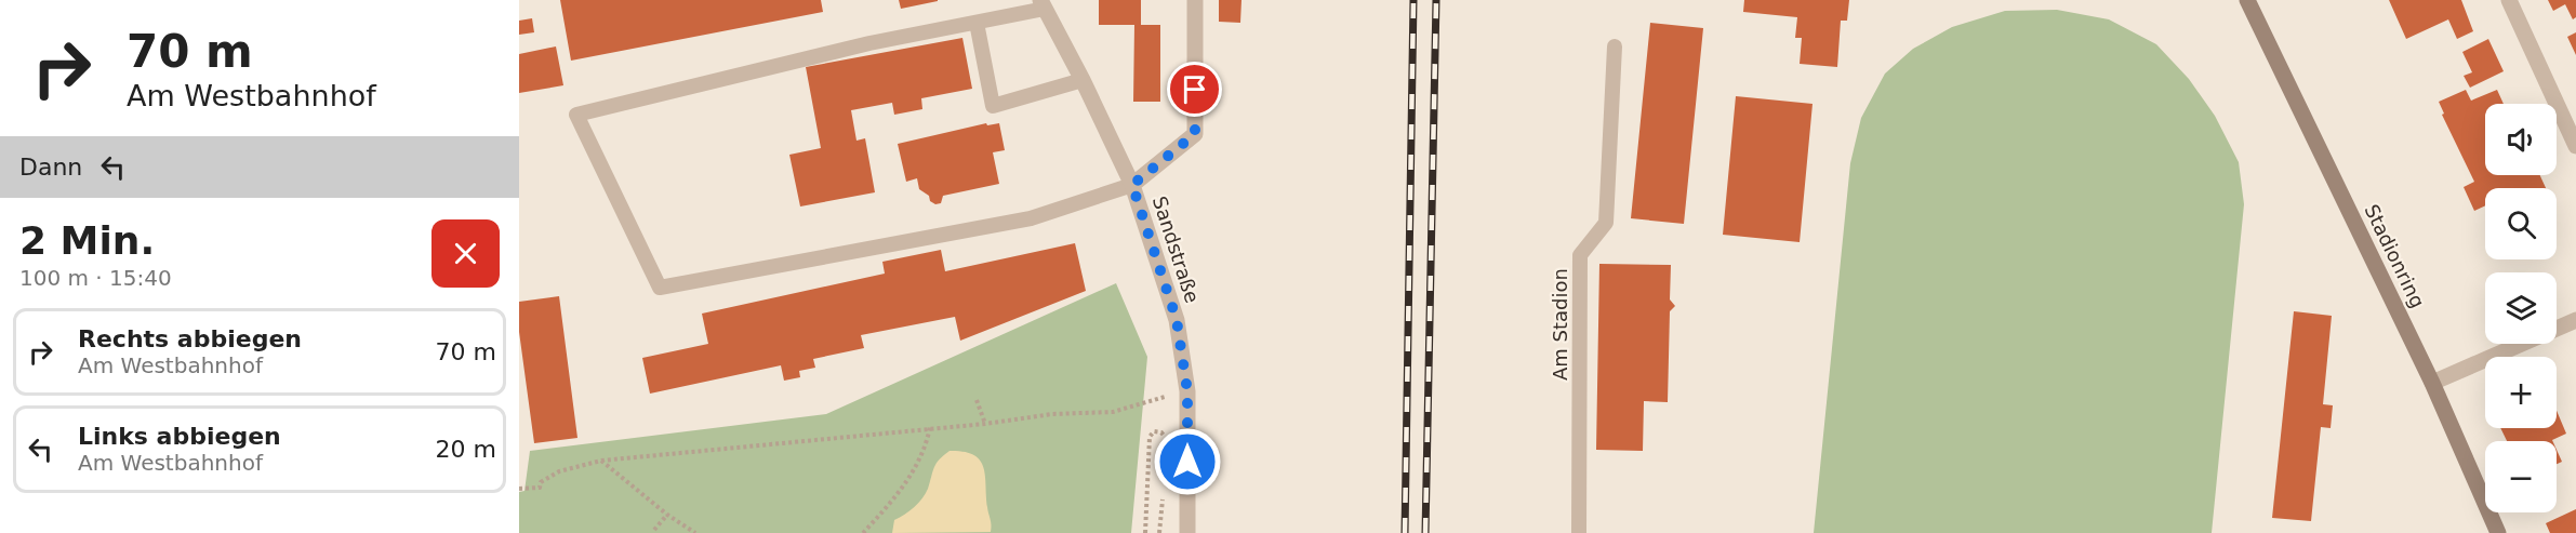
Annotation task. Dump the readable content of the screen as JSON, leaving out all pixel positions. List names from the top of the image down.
{
  "streets": {
    "main road": ["Stadionring"],
    "street": ["Sandstraße"],
    "lane": ["Am Stadion"]
  },
  "page": {
    "turn": ["70 m", "Am Westbahnhof"],
    "map_buttons": ["+", "−"],
    "then": "Dann",
    "heading": ["2 Min.", "100 m · 15:40"],
    "list": [
      {
        "name": "Rechts abbiegen",
        "note": "Am Westbahnhof",
        "value": "70 m"
      },
      {
        "name": "Links abbiegen",
        "note": "Am Westbahnhof",
        "value": "20 m"
      }
    ]
  }
}
